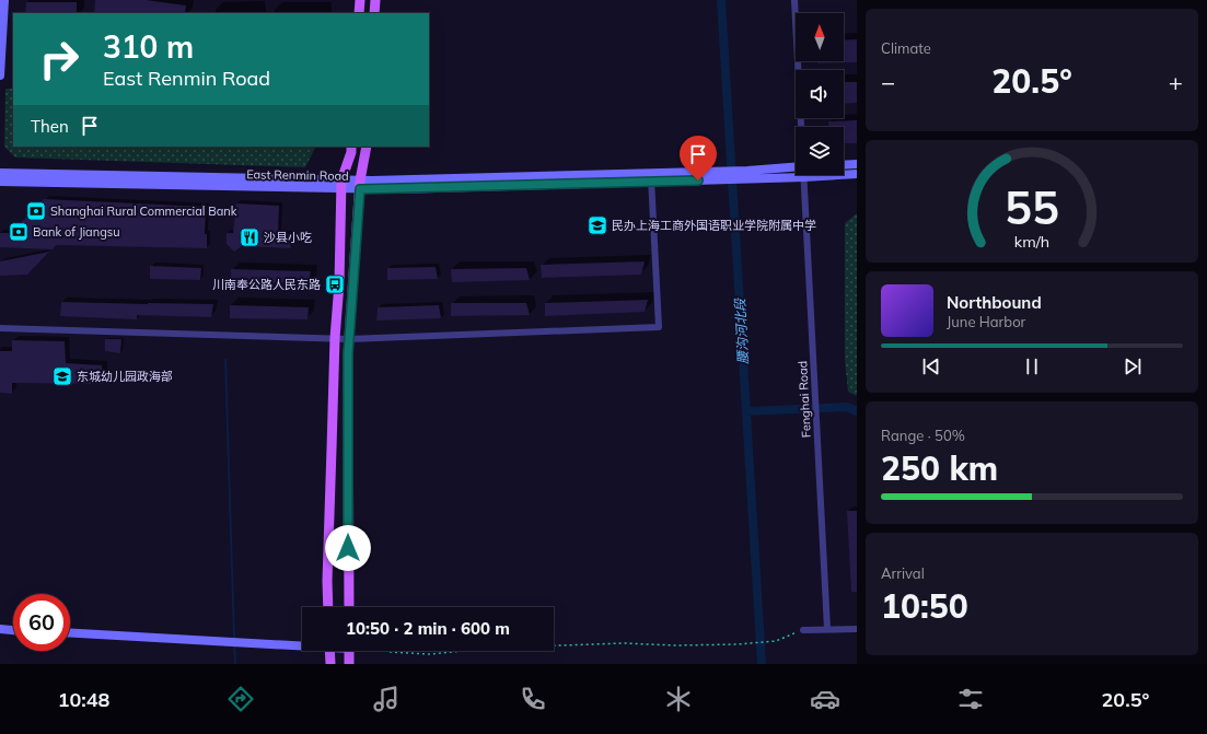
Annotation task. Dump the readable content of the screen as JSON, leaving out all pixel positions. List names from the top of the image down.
{
  "streets": {
    "street": ["East Renmin Road", "Fenghai Road"]
  },
  "crossings": [
    ["East Renmin Road", "Fenghai Road"]
  ],
  "water": ["腰沟河北段"],
  "places": {
    "bank": ["Shanghai Rural Commercial Bank", "Bank of Jiangsu"],
    "school or university": ["民办上海工商外国语职业学院附属中学", "东城幼儿园政海部"],
    "restaurant": ["沙县小吃"],
    "bus stop": ["川南奉公路人民东路"]
  },
  "north": "top",
  "page": {
    "tile": [
      "Climate",
      ["Range · 50%", "250 km"],
      ["Arrival", "10:50"]
    ],
    "turn": ["310 m", "East Renmin Road"],
    "heat": ["−", "20.5°", "+"],
    "then": "Then",
    "song": ["Northbound", "June Harbor"],
    "limit": "60",
    "trip": "10:50 · 2 min · 600 m",
    "tabs": ["10:48", "20.5°"],
    "gauge": ["55", "km/h"]
  }
}
